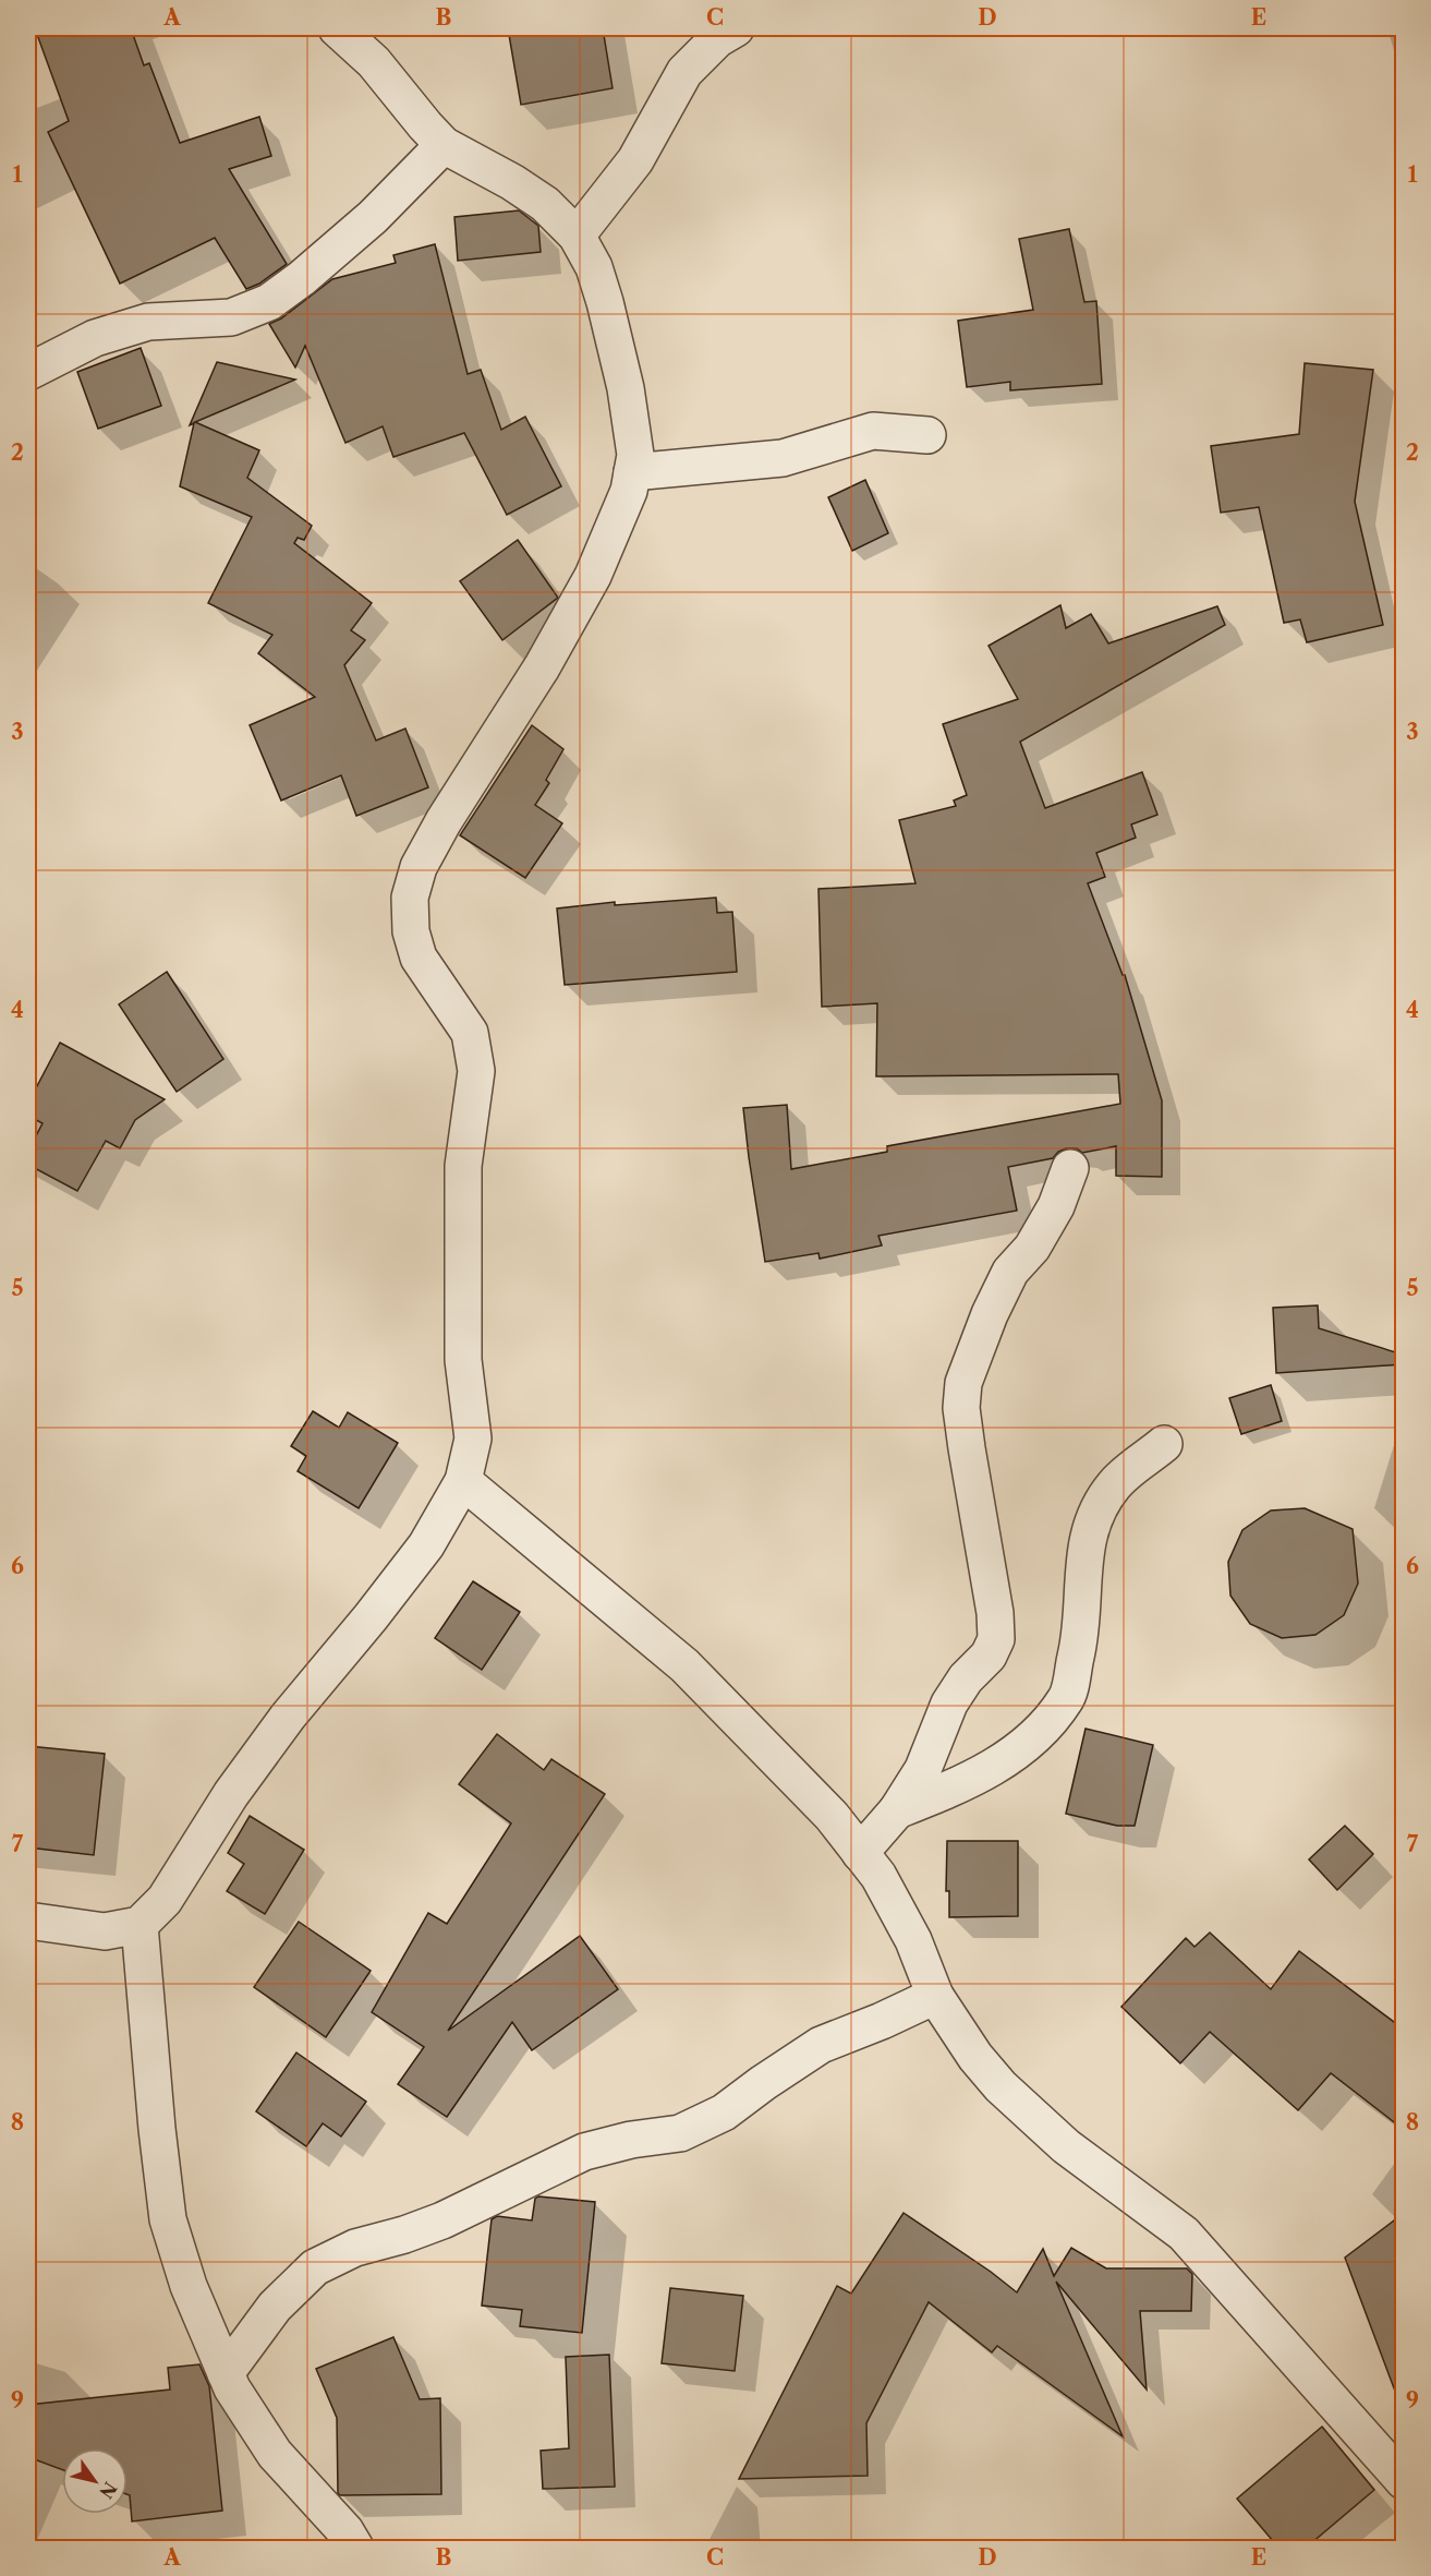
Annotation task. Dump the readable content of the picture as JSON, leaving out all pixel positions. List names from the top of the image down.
{
  "north": "bottom right",
  "grid": {
    "columns": [
      "A",
      "B",
      "C",
      "D",
      "E"
    ],
    "rows": [
      "1",
      "2",
      "3",
      "4",
      "5",
      "6",
      "7",
      "8",
      "9"
    ]
  }
}
